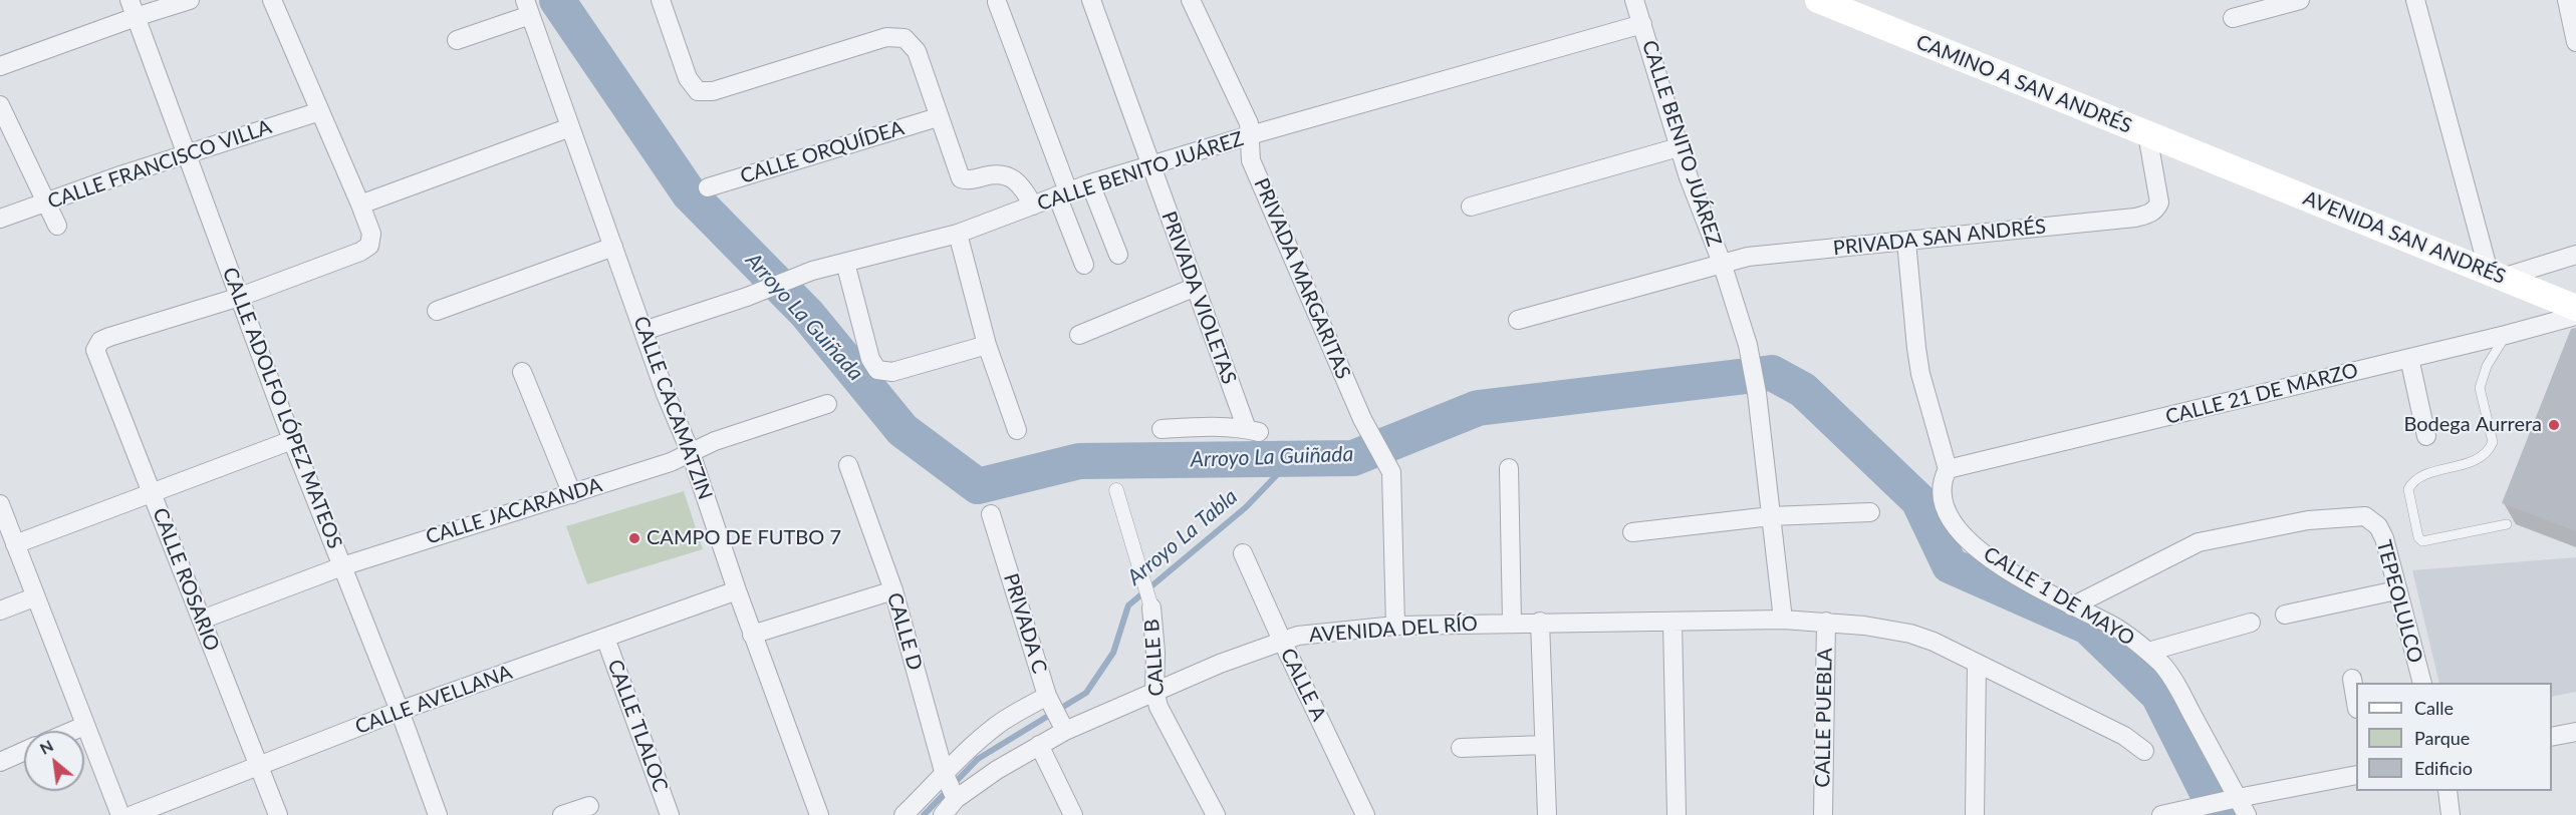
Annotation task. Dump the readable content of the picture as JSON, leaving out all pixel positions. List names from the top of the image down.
{
  "streets": {
    "main road": ["CAMINO A SAN ANDRÉS", "AVENIDA SAN ANDRÉS"],
    "street": [
      "CALLE BENITO JUÁREZ",
      "CALLE ORQUÍDEA",
      "CALLE FRANCISCO VILLA",
      "PRIVADA SAN ANDRÉS",
      "PRIVADA MARGARITAS",
      "PRIVADA VIOLETAS",
      "CALLE 21 DE MARZO",
      "CALLE ADOLFO LÓPEZ MATEOS",
      "CALLE CACAMATZIN",
      "CALLE JACARANDA",
      "CALLE ROSARIO",
      "CALLE 1 DE MAYO",
      "TEPEOLULCO",
      "PRIVADA C",
      "AVENIDA DEL RÍO",
      "CALLE D",
      "CALLE B",
      "CALLE A",
      "CALLE AVELLANA",
      "CALLE PUEBLA",
      "CALLE TLALOC"
    ]
  },
  "crossings": [
    ["CAMINO A SAN ANDRÉS", "PRIVADA SAN ANDRÉS"],
    ["CAMINO A SAN ANDRÉS", "AVENIDA SAN ANDRÉS"],
    ["CALLE BENITO JUÁREZ", "PRIVADA SAN ANDRÉS"],
    ["CALLE BENITO JUÁREZ", "PRIVADA MARGARITAS"],
    ["CALLE BENITO JUÁREZ", "PRIVADA VIOLETAS"],
    ["CALLE BENITO JUÁREZ", "CALLE CACAMATZIN"],
    ["CALLE FRANCISCO VILLA", "CALLE ADOLFO LÓPEZ MATEOS"],
    ["PRIVADA SAN ANDRÉS", "CALLE 1 DE MAYO"],
    ["PRIVADA MARGARITAS", "AVENIDA DEL RÍO"],
    ["CALLE 21 DE MARZO", "CALLE 1 DE MAYO"],
    ["CALLE ADOLFO LÓPEZ MATEOS", "CALLE JACARANDA"],
    ["CALLE ADOLFO LÓPEZ MATEOS", "CALLE ROSARIO"],
    ["CALLE ADOLFO LÓPEZ MATEOS", "CALLE AVELLANA"],
    ["CALLE CACAMATZIN", "CALLE JACARANDA"],
    ["CALLE CACAMATZIN", "CALLE AVELLANA"],
    ["CALLE JACARANDA", "CALLE ROSARIO"],
    ["CALLE ROSARIO", "CALLE AVELLANA"],
    ["CALLE 1 DE MAYO", "TEPEOLULCO"],
    ["PRIVADA C", "AVENIDA DEL RÍO"],
    ["AVENIDA DEL RÍO", "CALLE D"],
    ["AVENIDA DEL RÍO", "CALLE B"],
    ["AVENIDA DEL RÍO", "CALLE A"],
    ["AVENIDA DEL RÍO", "CALLE PUEBLA"],
    ["CALLE AVELLANA", "CALLE TLALOC"]
  ],
  "water": ["Arroyo La Guiñada", "Arroyo La Tabla"],
  "places": ["Bodega Aurrera", "CAMPO DE FUTBO 7"],
  "legend": ["Calle", "Parque", "Edificio"],
  "north": "top left"
}
